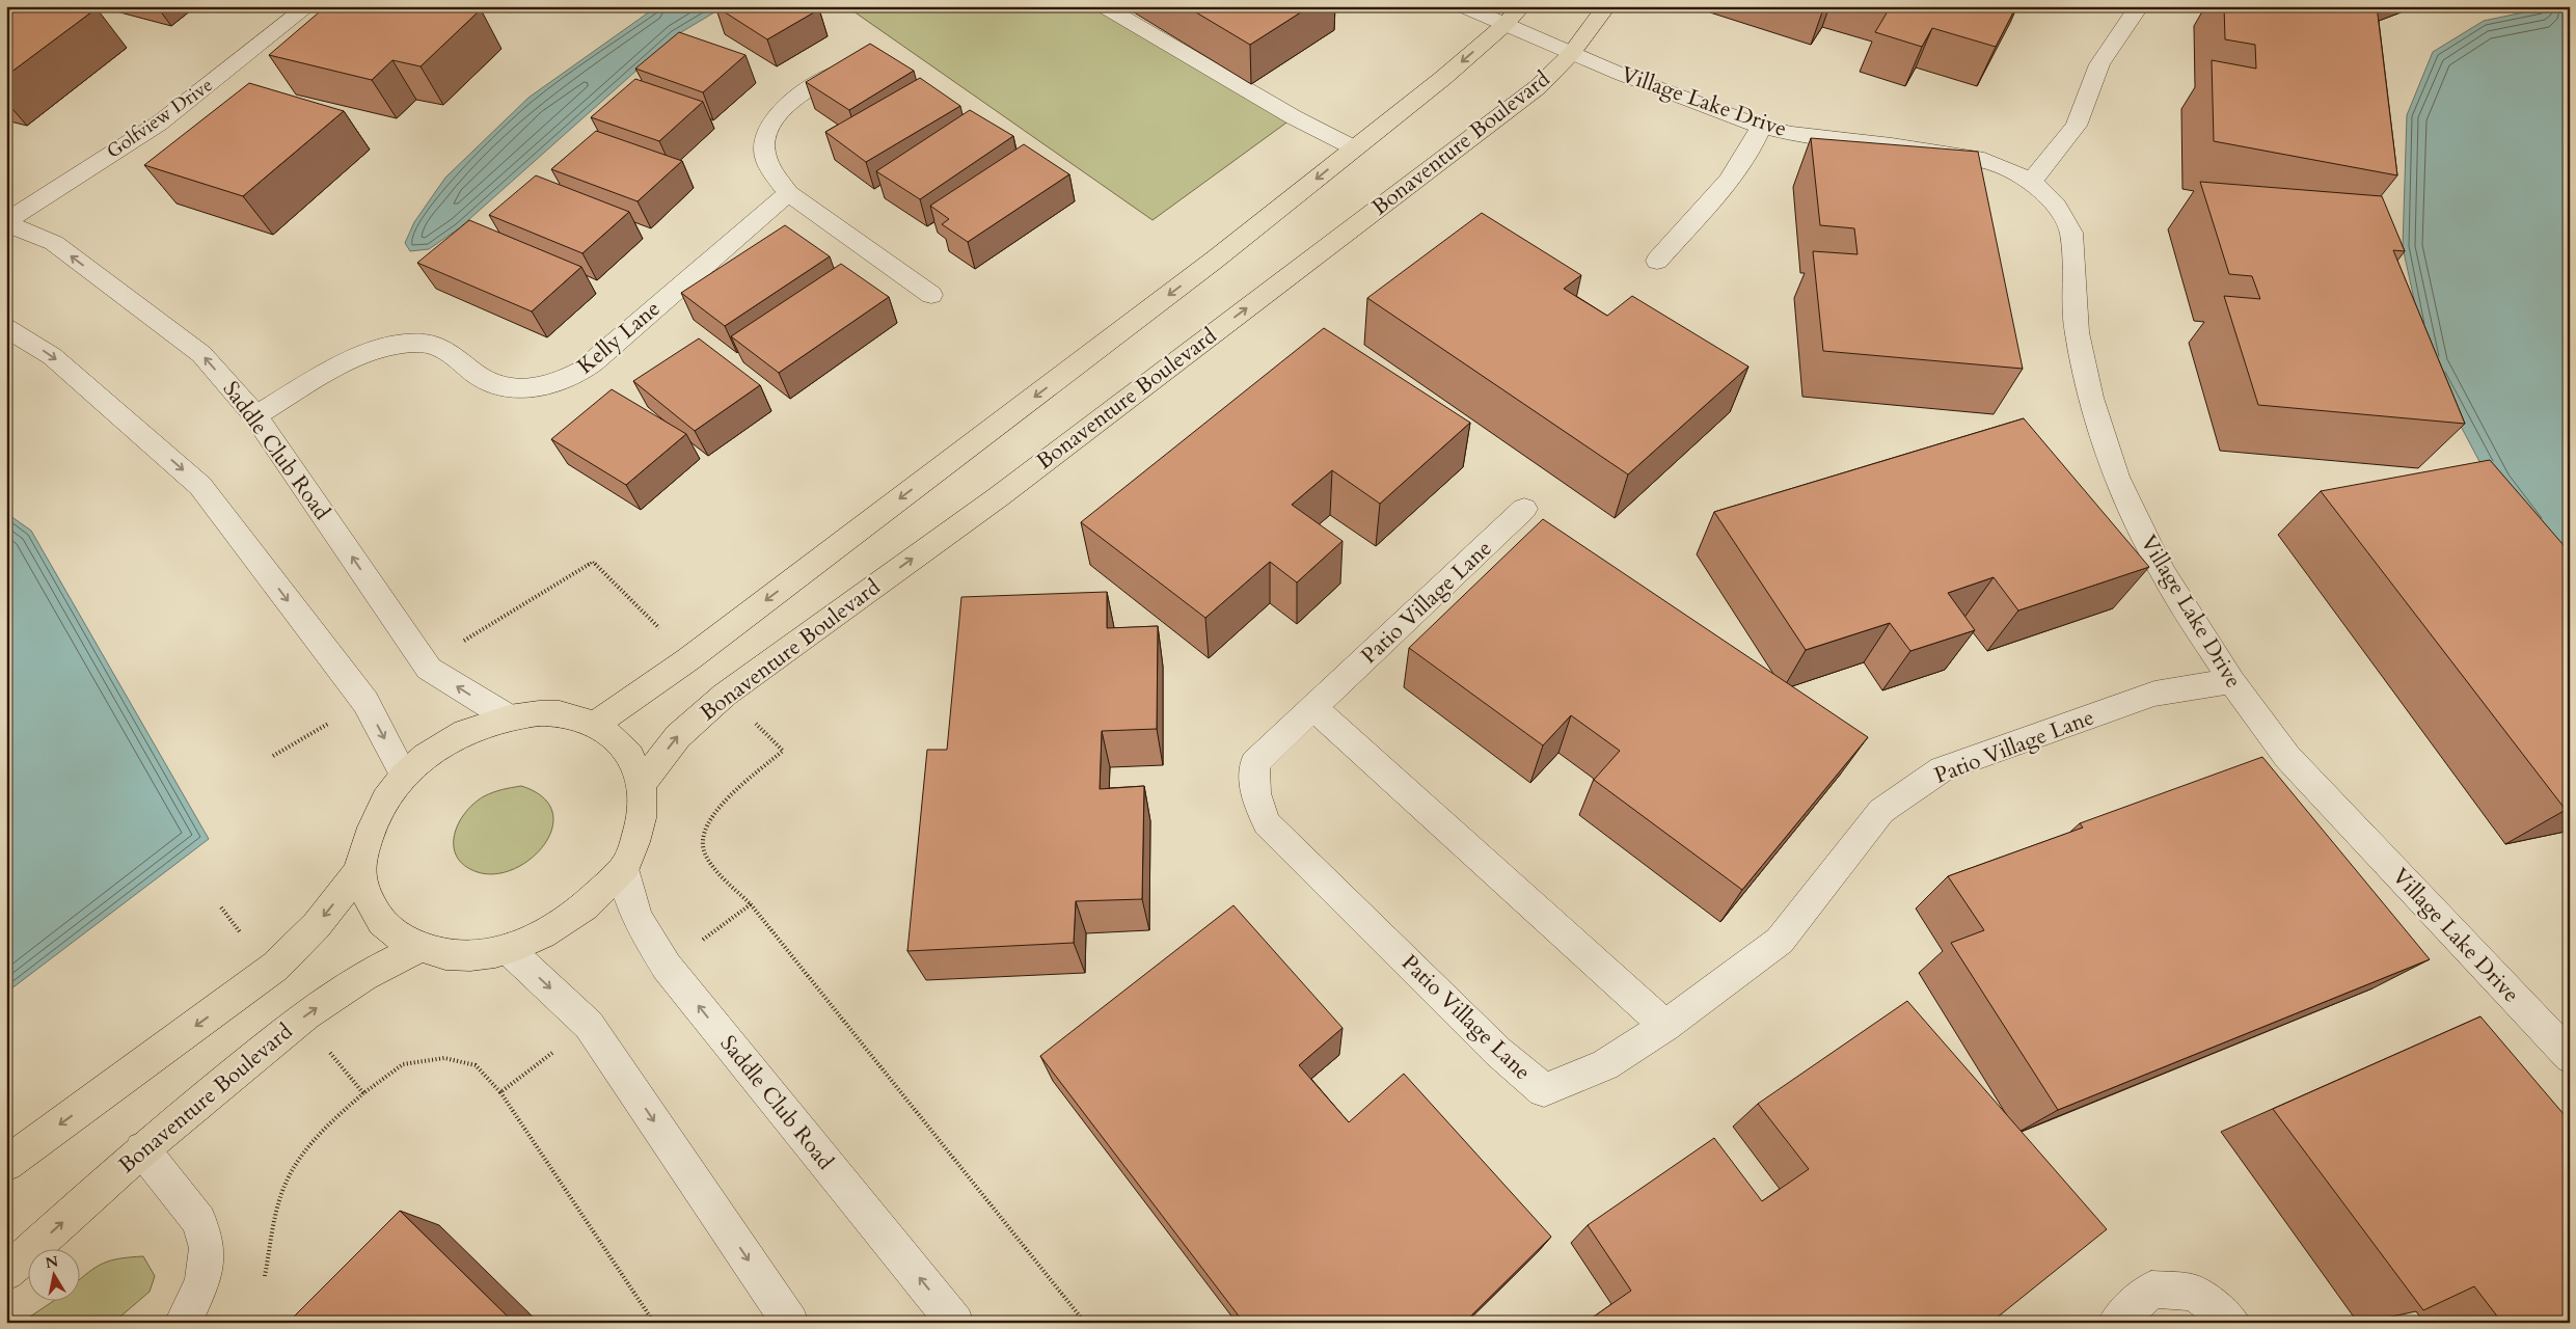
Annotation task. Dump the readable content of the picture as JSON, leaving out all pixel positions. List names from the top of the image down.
{
  "streets": {
    "main road": ["Bonaventure Boulevard"],
    "street": [
      "Village Lake Drive",
      "Golfview Drive",
      "Kelly Lane",
      "Saddle Club Road",
      "Patio Village Lane"
    ]
  },
  "crossings": [
    ["Village Lake Drive", "Bonaventure Boulevard"],
    ["Village Lake Drive", "Patio Village Lane"],
    ["Golfview Drive", "Saddle Club Road"],
    ["Kelly Lane", "Saddle Club Road"]
  ],
  "north": "top"
}
